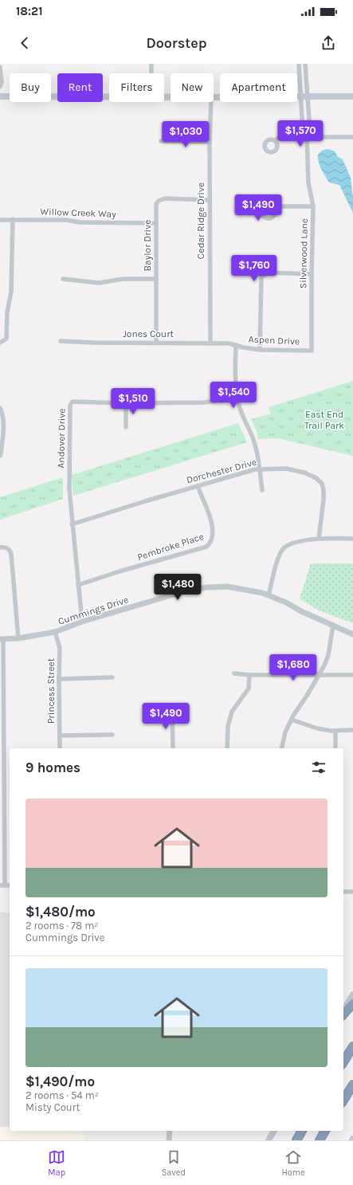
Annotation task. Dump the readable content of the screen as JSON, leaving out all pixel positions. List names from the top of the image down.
{
  "streets": {
    "street": [
      "Willow Creek Way",
      "Cedar Ridge Drive",
      "Baylor Drive",
      "Silverwood Lane",
      "Jones Court",
      "Aspen Drive",
      "Andover Drive",
      "Dorchester Drive",
      "Pembroke Place",
      "Cummings Drive",
      "Princess Street"
    ]
  },
  "crossings": [
    ["Willow Creek Way", "Baylor Drive"],
    ["Cedar Ridge Drive", "Baylor Drive"],
    ["Cedar Ridge Drive", "Jones Court"],
    ["Baylor Drive", "Jones Court"],
    ["Silverwood Lane", "Aspen Drive"],
    ["Jones Court", "Aspen Drive"],
    ["Andover Drive", "Dorchester Drive"],
    ["Andover Drive", "Pembroke Place"],
    ["Andover Drive", "Cummings Drive"],
    ["Dorchester Drive", "Pembroke Place"],
    ["Cummings Drive", "Princess Street"]
  ],
  "parks": ["East End Trail Park"],
  "page": {
    "status": "18:21",
    "header": "Doorstep",
    "chip": [
      "Buy",
      "Rent",
      "Filters",
      "New",
      "Apartment"
    ],
    "price": [
      "$1,570",
      "$1,030",
      "$1,490",
      "$1,760",
      "$1,540",
      "$1,510",
      "$1,480",
      "$1,680",
      "$1,490"
    ],
    "heading": "9 homes",
    "list": [
      {
        "name": "$1,480/mo",
        "note": "2 rooms · 78 m² · Cummings Drive"
      },
      {
        "name": "$1,490/mo",
        "note": "2 rooms · 54 m² · Misty Court"
      }
    ],
    "tabs": ["Map", "Saved", "Home"]
  }
}
